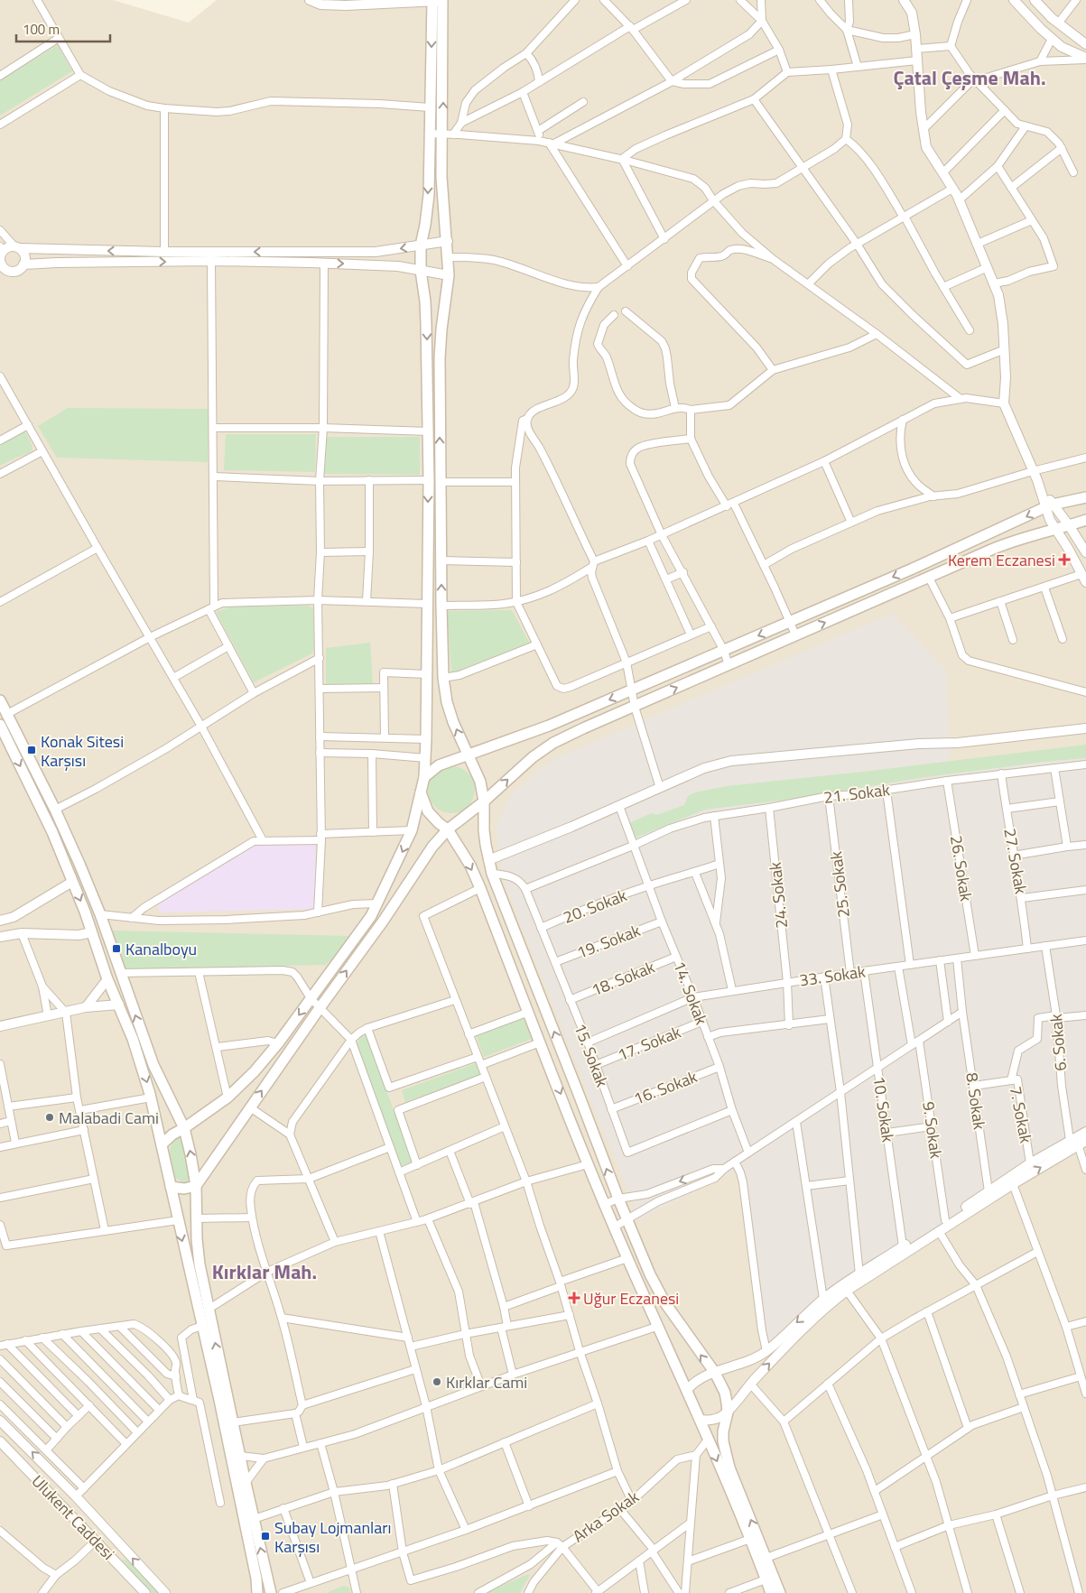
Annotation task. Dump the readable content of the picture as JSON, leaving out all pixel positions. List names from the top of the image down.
{
  "streets": {
    "street": [
      "21. Sokak",
      "27. Sokak",
      "26. Sokak",
      "25. Sokak",
      "24. Sokak",
      "20. Sokak",
      "19. Sokak",
      "33. Sokak",
      "18. Sokak",
      "14. Sokak",
      "6. Sokak",
      "17. Sokak",
      "15. Sokak",
      "16. Sokak",
      "8. Sokak",
      "10. Sokak",
      "7. Sokak",
      "9. Sokak",
      "Arka Sokak",
      "Ulukent Caddesi"
    ]
  },
  "crossings": [
    ["21. Sokak", "27. Sokak"],
    ["21. Sokak", "26. Sokak"],
    ["21. Sokak", "25. Sokak"],
    ["21. Sokak", "24. Sokak"],
    ["21. Sokak", "14. Sokak"],
    ["21. Sokak", "15. Sokak"],
    ["27. Sokak", "33. Sokak"],
    ["26. Sokak", "33. Sokak"],
    ["25. Sokak", "33. Sokak"],
    ["24. Sokak", "33. Sokak"],
    ["20. Sokak", "14. Sokak"],
    ["20. Sokak", "15. Sokak"],
    ["19. Sokak", "14. Sokak"],
    ["19. Sokak", "15. Sokak"],
    ["33. Sokak", "14. Sokak"],
    ["33. Sokak", "6. Sokak"],
    ["33. Sokak", "15. Sokak"],
    ["33. Sokak", "8. Sokak"],
    ["33. Sokak", "10. Sokak"],
    ["18. Sokak", "14. Sokak"],
    ["18. Sokak", "15. Sokak"],
    ["14. Sokak", "17. Sokak"],
    ["14. Sokak", "15. Sokak"],
    ["14. Sokak", "16. Sokak"],
    ["17. Sokak", "15. Sokak"],
    ["15. Sokak", "16. Sokak"],
    ["8. Sokak", "7. Sokak"]
  ],
  "districts": ["Çatal Çeşme Mah.", "Kırklar Mah."],
  "places": {
    "health": ["Kerem Eczanesi", "Uğur Eczanesi"],
    "transit": ["Konak Sitesi Karşısı", "Kanalboyu", "Subay Lojmanları Karşısı"],
    "other": ["Malabadi Cami", "Kırklar Cami"]
  },
  "scale_bar": "100 m"
}
